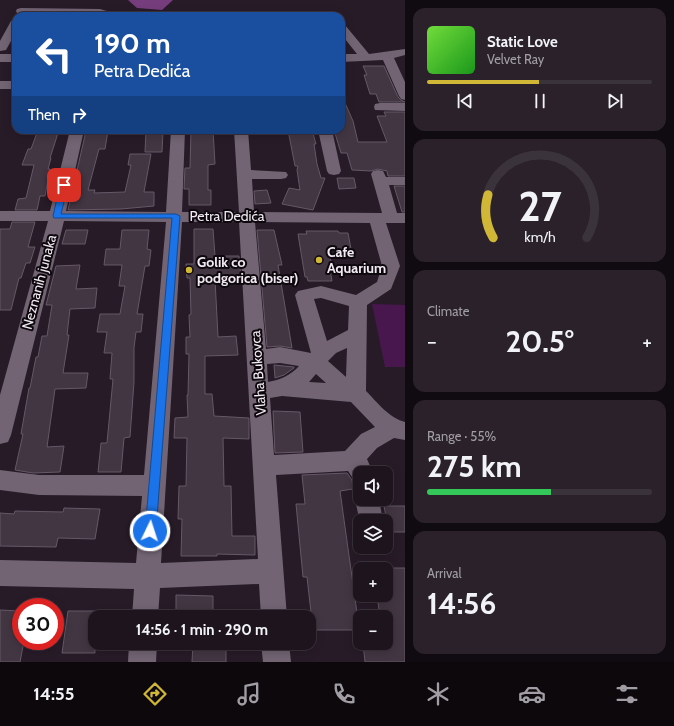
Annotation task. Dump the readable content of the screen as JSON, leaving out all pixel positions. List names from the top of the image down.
{
  "streets": {
    "street": ["Petra Dedića", "Neznanih junaka", "Vlaha Bukovca"]
  },
  "crossings": [
    ["Petra Dedića", "Neznanih junaka"],
    ["Petra Dedića", "Vlaha Bukovca"]
  ],
  "places": ["Cafe Aquarium", "Golik co podgorica (biser)"],
  "page": {
    "turn": ["190 m", "Petra Dedića"],
    "song": ["Static Love", "Velvet Ray"],
    "then": "Then",
    "tile": [
      "Climate",
      ["Range · 55%", "275 km"],
      ["Arrival", "14:56"]
    ],
    "heat": ["−", "20.5°", "+"],
    "map_buttons": ["+", "−"],
    "limit": "30",
    "trip": "14:56 · 1 min · 290 m",
    "tabs": "14:55",
    "gauge": ["27", "km/h"]
  }
}
